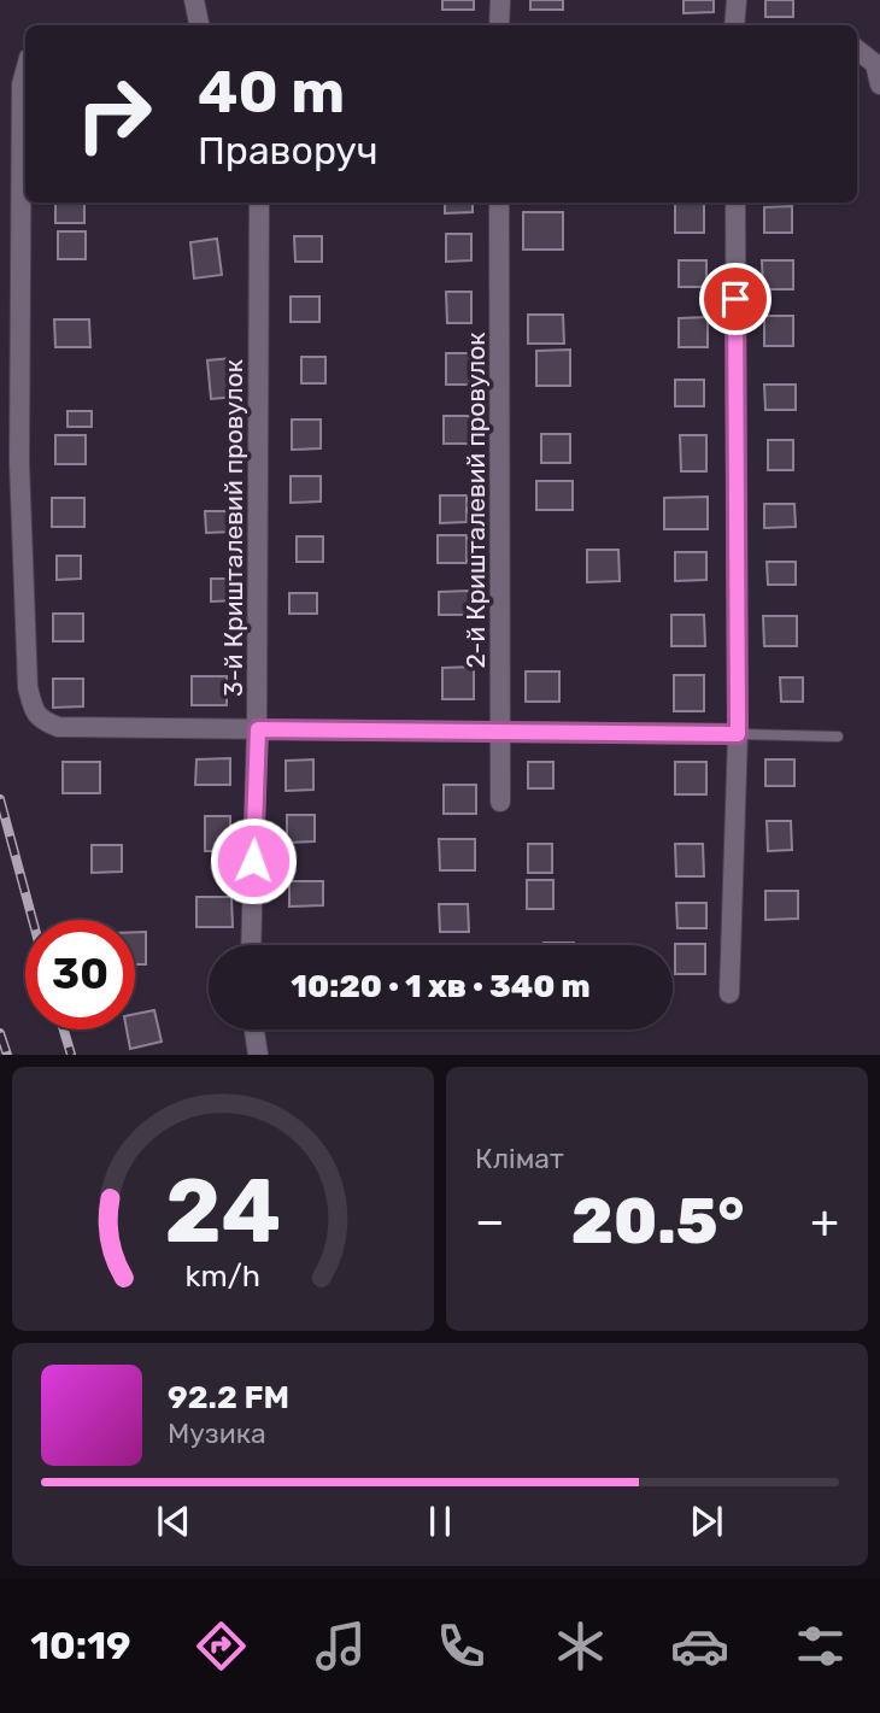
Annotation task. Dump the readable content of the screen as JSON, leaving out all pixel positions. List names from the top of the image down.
{
  "streets": {
    "street": ["2-й Кришталевий провулок", "3-й Кришталевий провулок"]
  },
  "page": {
    "turn": ["40 m", "Праворуч"],
    "limit": "30",
    "trip": "10:20 · 1 хв · 340 m",
    "tile": "Клімат",
    "heat": ["−", "20.5°", "+"],
    "song": ["92.2 FM", "Музика"],
    "tabs": "10:19",
    "gauge": ["24", "km/h"]
  }
}
